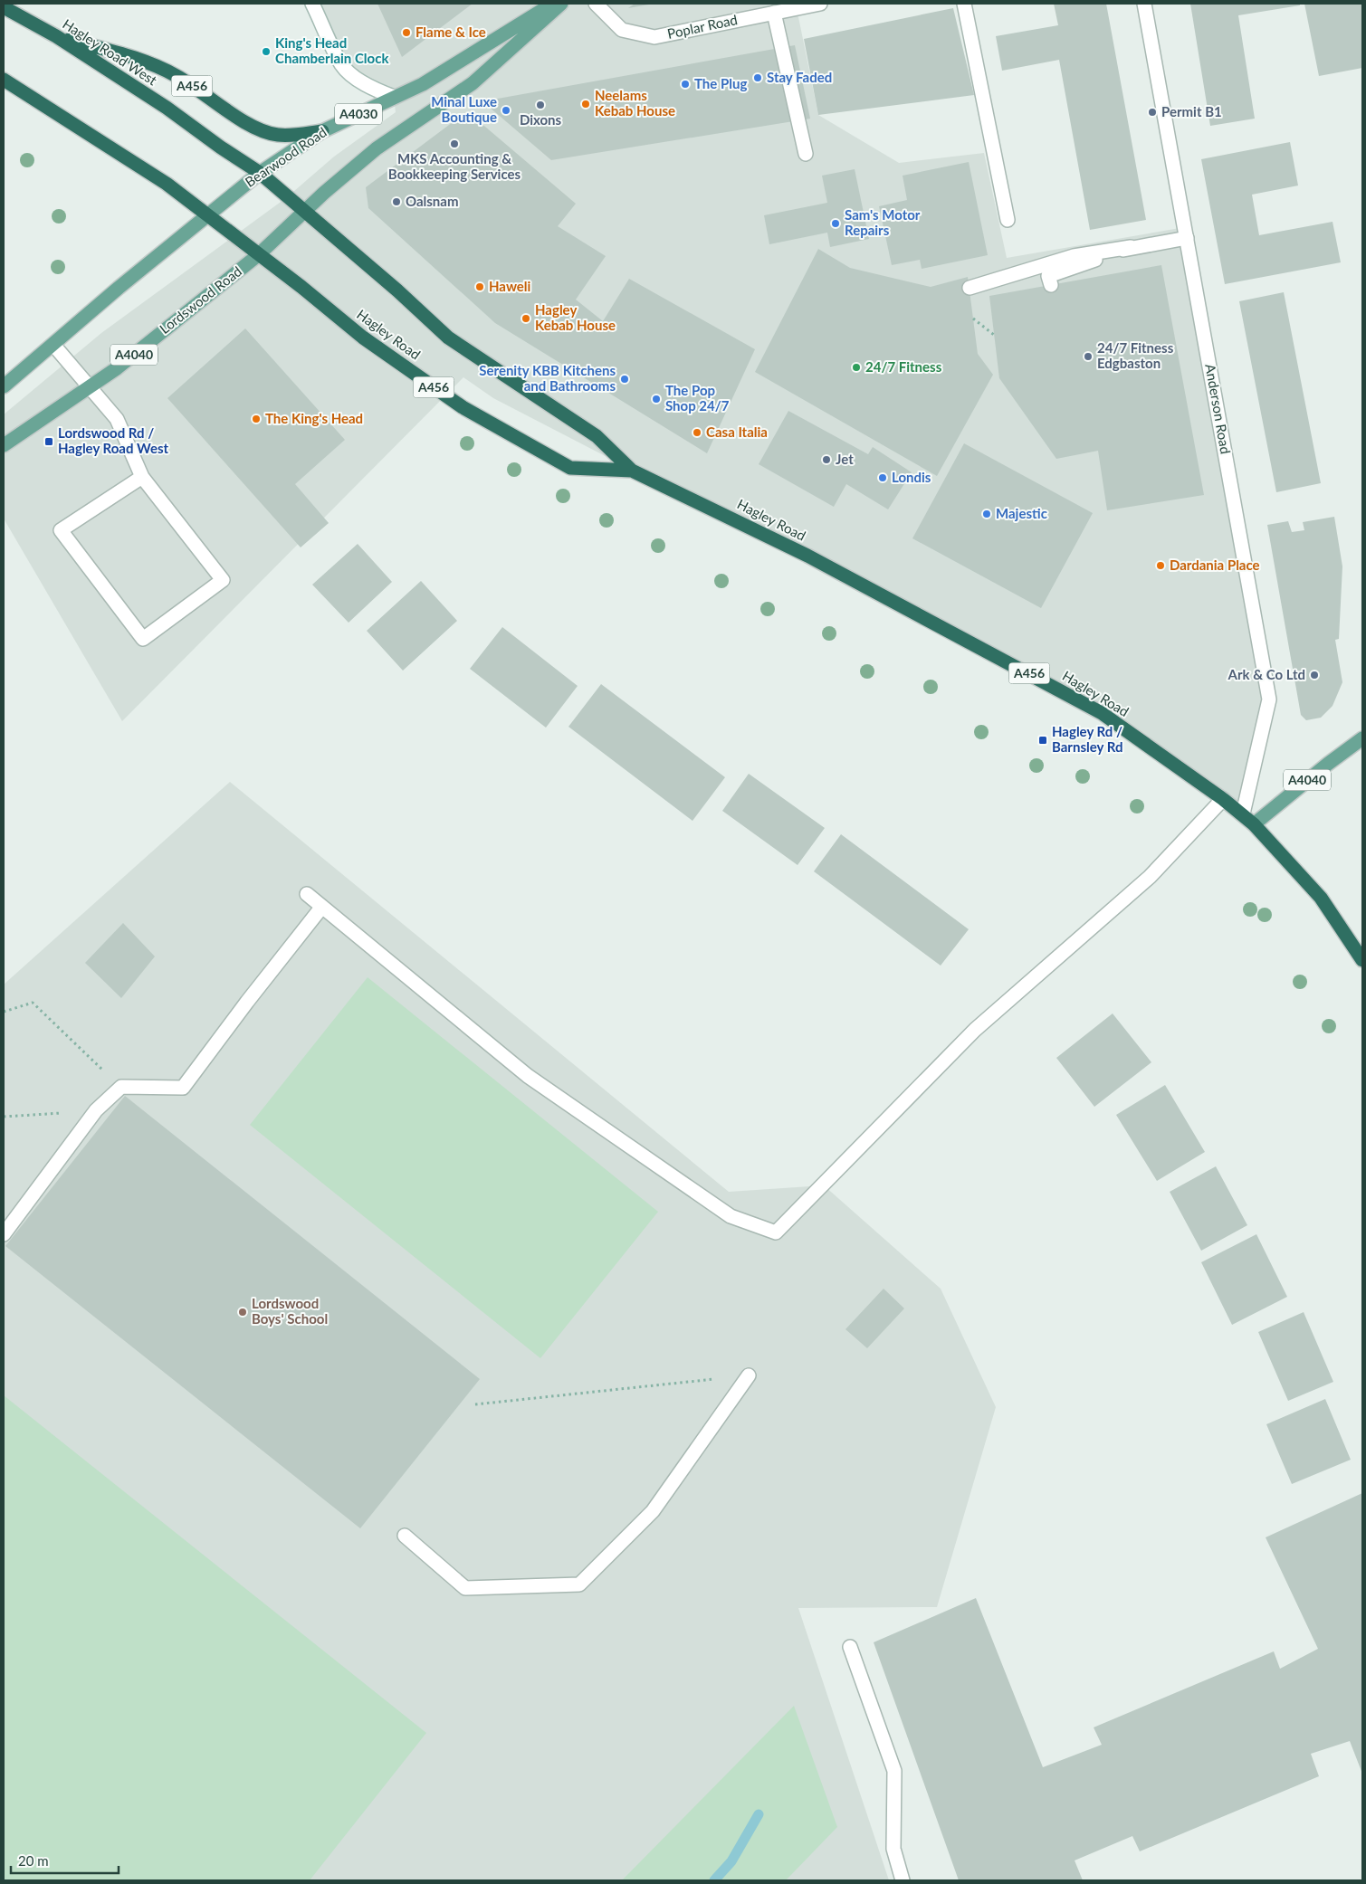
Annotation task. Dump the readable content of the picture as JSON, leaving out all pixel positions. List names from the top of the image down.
{
  "streets": {
    "highway": ["Hagley Road West", "A456", "Hagley Road"],
    "main road": [
      "A4030",
      "Bearwood Road",
      "Lordswood Road",
      "A4040"
    ],
    "street": ["Poplar Road", "Anderson Road"]
  },
  "crossings": [
    ["Hagley Road West", "A456"],
    ["Hagley Road West", "A4030"],
    ["Hagley Road West", "Bearwood Road"],
    ["Hagley Road West", "Lordswood Road"],
    ["Hagley Road West", "Hagley Road"],
    ["A456", "Bearwood Road"],
    ["A456", "Lordswood Road"],
    ["A456", "Hagley Road"],
    ["A4030", "Lordswood Road"],
    ["A4030", "Hagley Road"],
    ["Lordswood Road", "Hagley Road"],
    ["Hagley Road", "A4040"],
    ["Hagley Road", "Anderson Road"]
  ],
  "places": {
    "other": [
      "Flame & Ice",
      "King's Head Chamberlain Clock",
      "Stay Faded",
      "The Plug",
      "Neelams Kebab House",
      "Dixons",
      "Minal Luxe Boutique",
      "Permit B1",
      "MKS Accounting & Bookkeeping Services",
      "Oalsnam",
      "Sam's Motor Repairs",
      "Haweli",
      "Hagley Kebab House",
      "24/7 Fitness Edgbaston",
      "24/7 Fitness",
      "Serenity KBB Kitchens and Bathrooms",
      "The Pop Shop 24/7",
      "The King's Head",
      "Casa Italia",
      "Jet",
      "Londis",
      "Majestic",
      "Dardania Place",
      "Ark & Co Ltd",
      "Lordswood Boys' School"
    ],
    "transit": ["Lordswood Rd / Hagley Road West", "Hagley Rd / Barnsley Rd"]
  },
  "scale_bar": "20 m"
}
